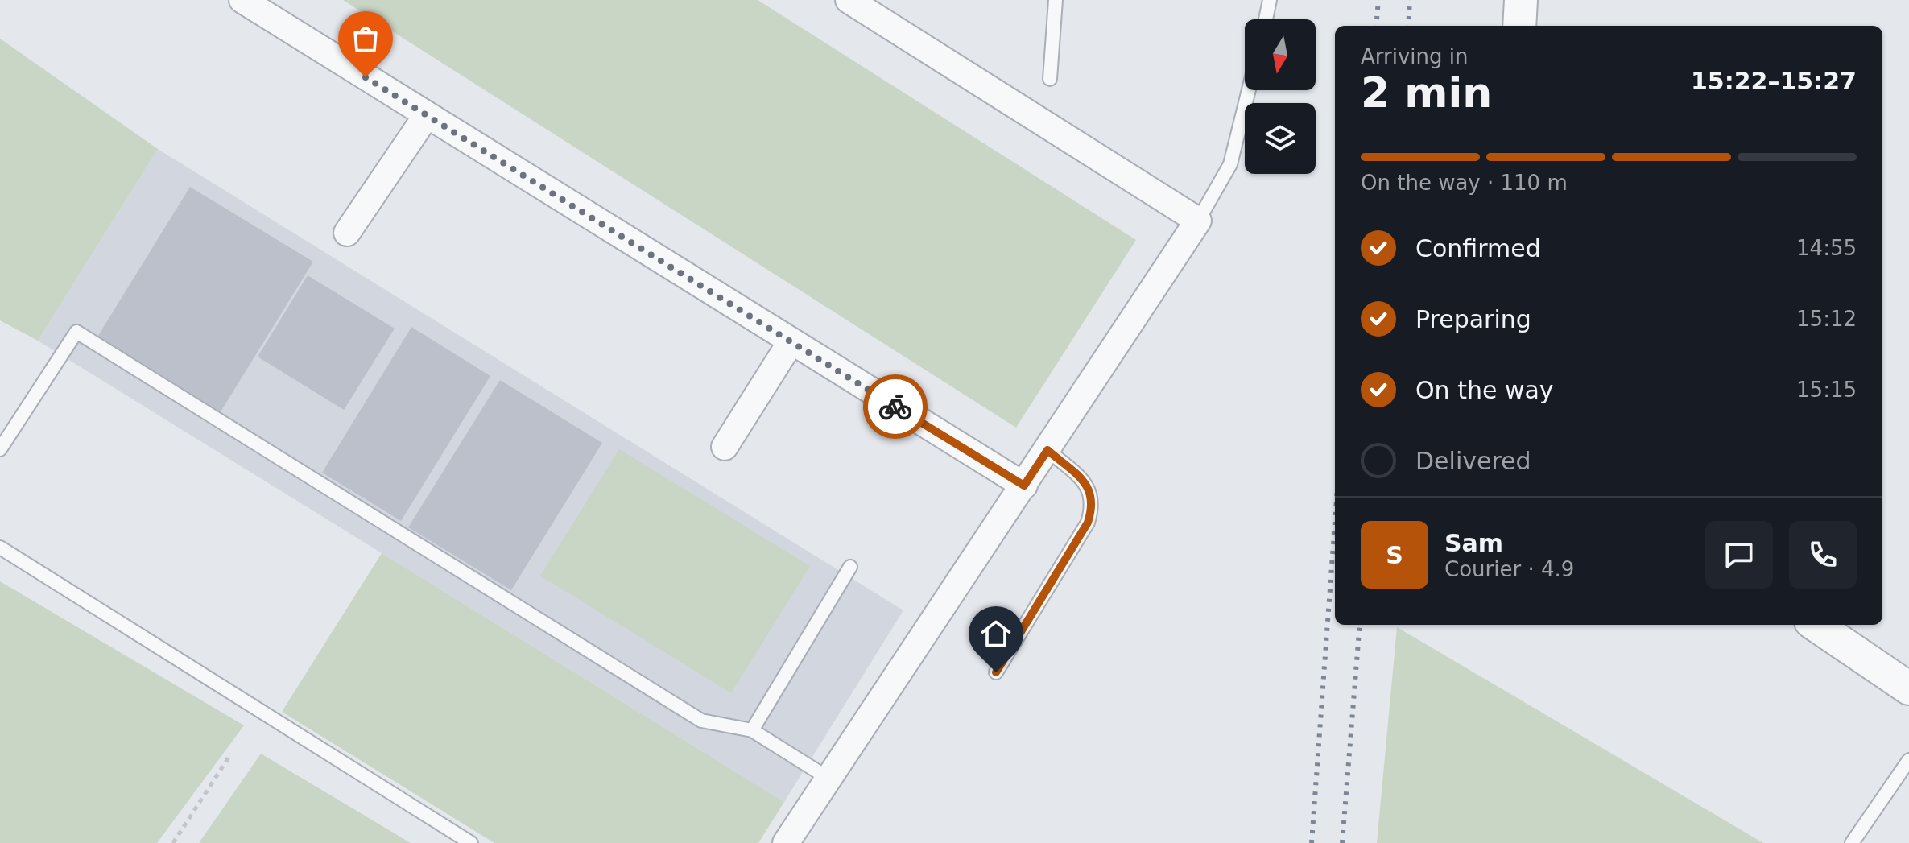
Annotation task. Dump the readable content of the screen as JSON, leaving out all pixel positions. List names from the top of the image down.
{
  "north": "bottom",
  "page": {
    "heading": ["2 min", "Arriving in", "15:22–15:27"],
    "panel": ["Sam", "Courier · 4.9"],
    "bar": "On the way · 110 m",
    "list": [
      ["Confirmed", "14:55"],
      ["Preparing", "15:12"],
      ["On the way", "15:15"],
      "Delivered"
    ],
    "round": "S"
  }
}
